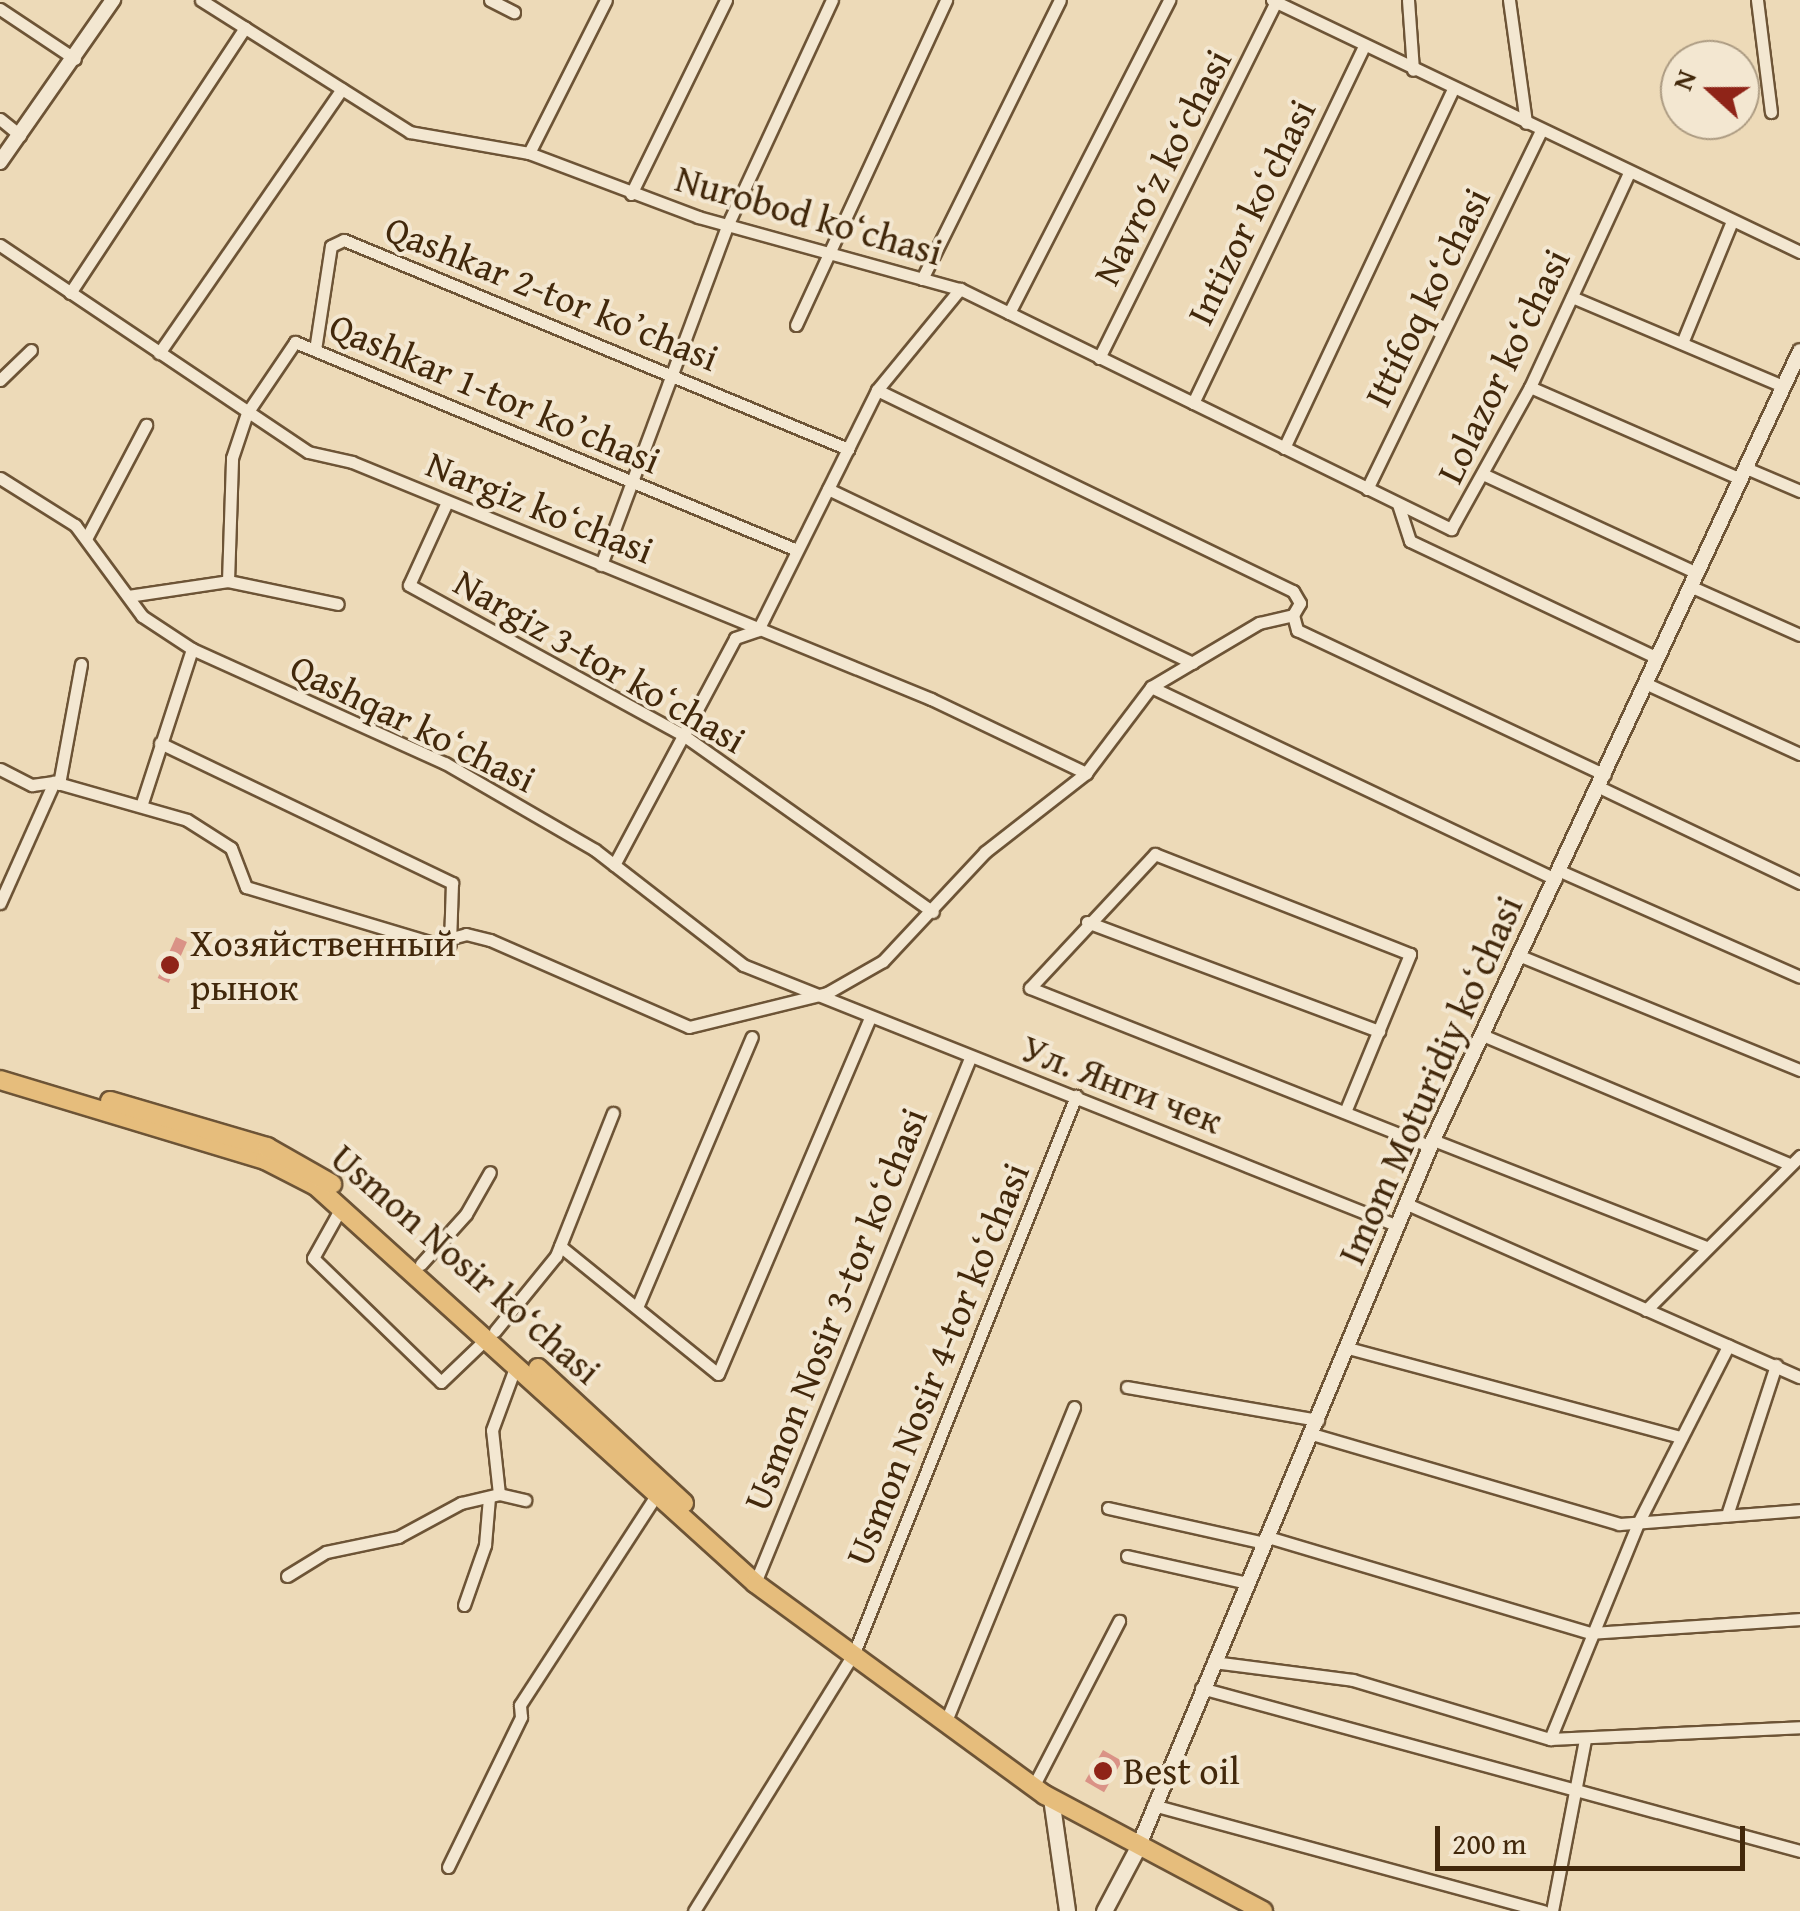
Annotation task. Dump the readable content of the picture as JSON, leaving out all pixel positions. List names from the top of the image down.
{
  "streets": {
    "main road": ["Usmon Nosir ko‘chasi"],
    "street": [
      "Navro‘z ko‘chasi",
      "Intizor koʻchasi",
      "Nurobod koʻchasi",
      "Qashkar 2-tor koʼchasi",
      "Ittifoq ko‘chasi",
      "Lolazor ko‘chasi",
      "Qashkar 1-tor koʼchasi",
      "Nargiz koʻchasi",
      "Nargiz 3-tor koʻchasi",
      "Qashqar koʻchasi",
      "Imom Moturidiy koʻchasi",
      "Ул. Янги чек",
      "Usmon Nosir 3-tor koʻchasi",
      "Usmon Nosir 4-tor koʻchasi"
    ]
  },
  "crossings": [
    ["Navro‘z ko‘chasi", "Nurobod koʻchasi"],
    ["Intizor koʻchasi", "Nurobod koʻchasi"],
    ["Nurobod koʻchasi", "Ittifoq ko‘chasi"],
    ["Nurobod koʻchasi", "Lolazor ko‘chasi"],
    ["Qashkar 2-tor koʼchasi", "Qashkar 1-tor koʼchasi"],
    ["Qashkar 1-tor koʼchasi", "Nargiz koʻchasi"],
    ["Nargiz koʻchasi", "Nargiz 3-tor koʻchasi"],
    ["Qashqar koʻchasi", "Ул. Янги чек"],
    ["Imom Moturidiy koʻchasi", "Ул. Янги чек"],
    ["Imom Moturidiy koʻchasi", "Usmon Nosir ko‘chasi"],
    ["Ул. Янги чек", "Usmon Nosir 3-tor koʻchasi"],
    ["Ул. Янги чек", "Usmon Nosir 4-tor koʻchasi"],
    ["Usmon Nosir ko‘chasi", "Usmon Nosir 3-tor koʻchasi"],
    ["Usmon Nosir ko‘chasi", "Usmon Nosir 4-tor koʻchasi"]
  ],
  "places": ["Хозяйственный рынок", "Best oil"],
  "scale_bar": "200 m",
  "north": "left"
}
